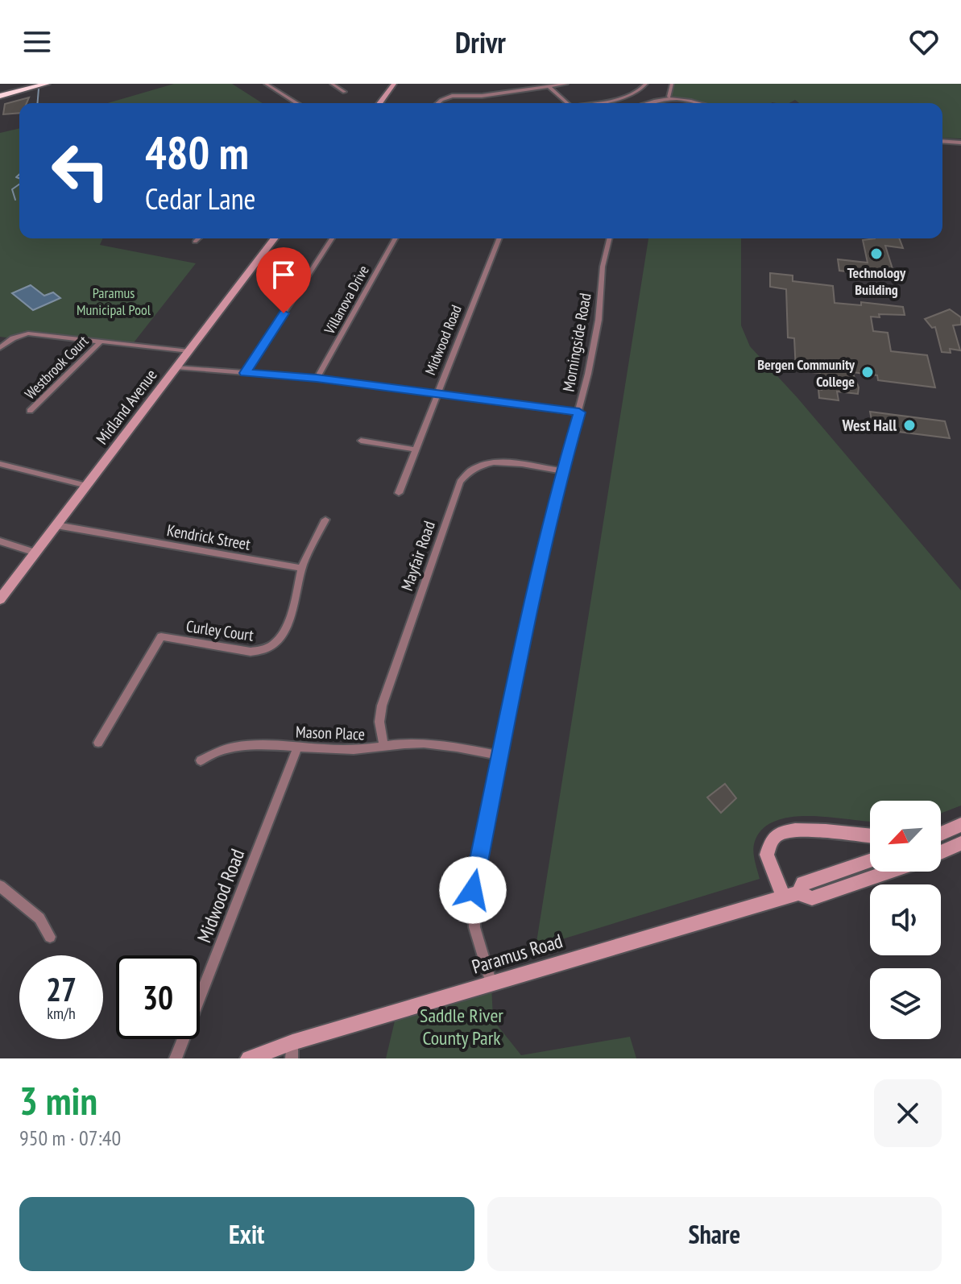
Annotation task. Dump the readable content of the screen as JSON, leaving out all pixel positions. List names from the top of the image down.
{
  "streets": {
    "street": [
      "Villanova Drive",
      "Midwood Road",
      "Morningside Road",
      "Westbrook Court",
      "Midland Avenue",
      "Kendrick Street",
      "Mayfair Road",
      "Curley Court",
      "Mason Place",
      "Paramus Road"
    ]
  },
  "crossings": [
    ["Midwood Road", "Mason Place"],
    ["Morningside Road", "Mayfair Road"],
    ["Morningside Road", "Mason Place"],
    ["Morningside Road", "Paramus Road"],
    ["Midland Avenue", "Kendrick Street"],
    ["Kendrick Street", "Curley Court"],
    ["Mayfair Road", "Mason Place"]
  ],
  "parks": ["Paramus Municipal Pool", "Saddle River County Park"],
  "places": ["Technology Building", "Bergen Community College", "West Hall"],
  "north": "bottom left",
  "page": {
    "header": "Drivr",
    "turn": ["480 m", "Cedar Lane"],
    "speed": "27 km/h",
    "limit": "30",
    "heading": ["3 min", "950 m · 07:40"],
    "buttons": ["Exit", "Share"]
  }
}
